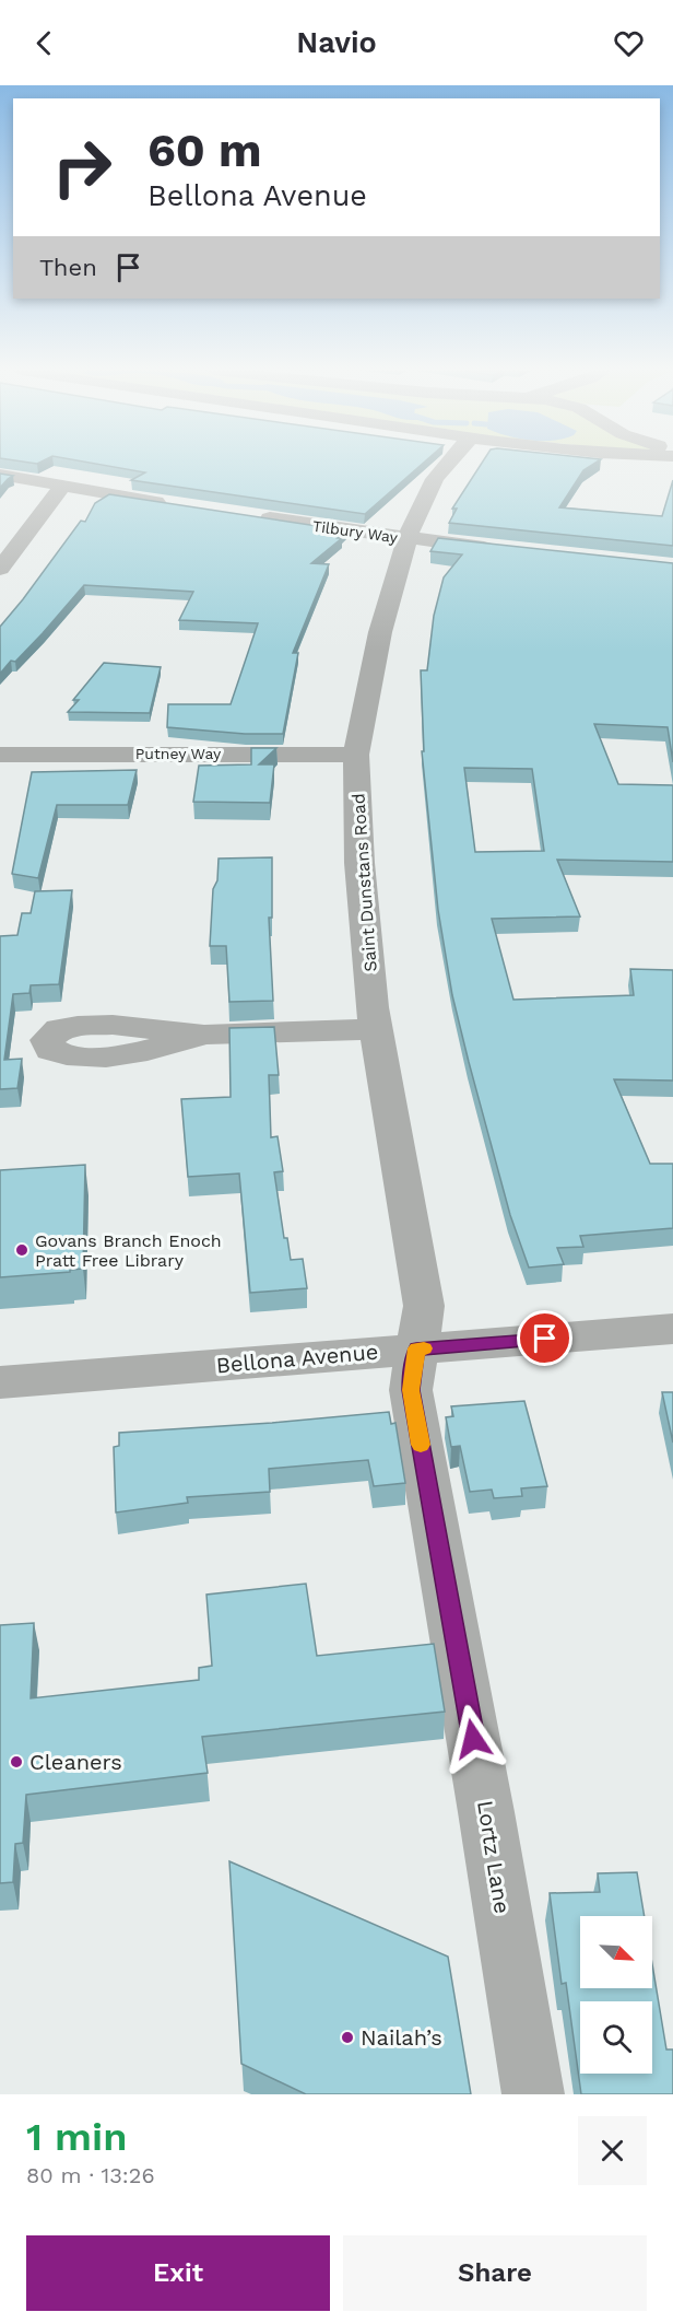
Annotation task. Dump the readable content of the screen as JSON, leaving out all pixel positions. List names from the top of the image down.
{
  "streets": {
    "street": [
      "Tilbury Way",
      "Putney Way",
      "Saint Dunstans Road",
      "Bellona Avenue",
      "Lortz Lane"
    ]
  },
  "crossings": [
    ["Tilbury Way", "Saint Dunstans Road"],
    ["Putney Way", "Saint Dunstans Road"],
    ["Saint Dunstans Road", "Bellona Avenue"],
    ["Saint Dunstans Road", "Lortz Lane"],
    ["Bellona Avenue", "Lortz Lane"]
  ],
  "places": ["Govans Branch Enoch Pratt Free Library", "Cleaners", "Nailah’s"],
  "north": "bottom right",
  "page": {
    "header": "Navio",
    "turn": ["60 m", "Bellona Avenue"],
    "then": "Then",
    "heading": ["1 min", "80 m · 13:26"],
    "buttons": ["Exit", "Share"]
  }
}
